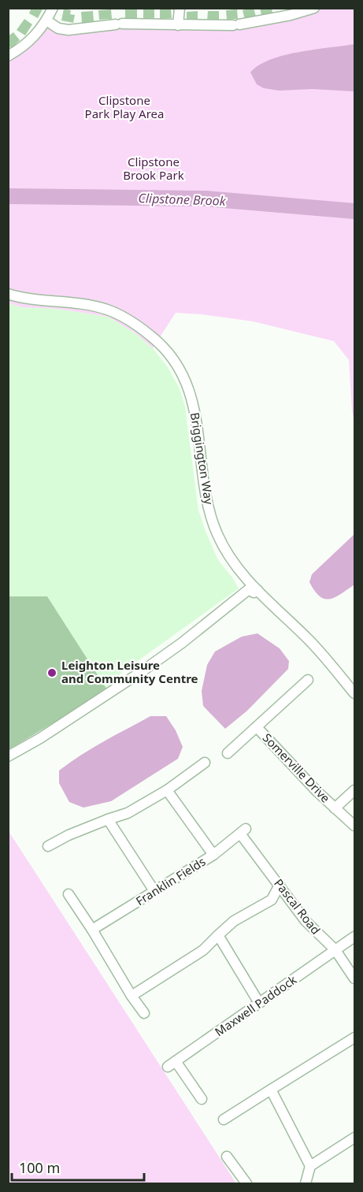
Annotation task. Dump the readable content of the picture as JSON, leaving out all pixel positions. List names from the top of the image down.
{
  "streets": {
    "street": [
      "Briggington Way",
      "Somerville Drive",
      "Franklin Fields",
      "Pascal Road",
      "Maxwell Paddock"
    ]
  },
  "crossings": [
    ["Franklin Fields", "Pascal Road"],
    ["Pascal Road", "Maxwell Paddock"]
  ],
  "water": ["Clipstone Brook"],
  "parks": ["Clipstone Park Play Area", "Clipstone Brook Park"],
  "places": ["Leighton Leisure and Community Centre"],
  "scale_bar": "100 m"
}
